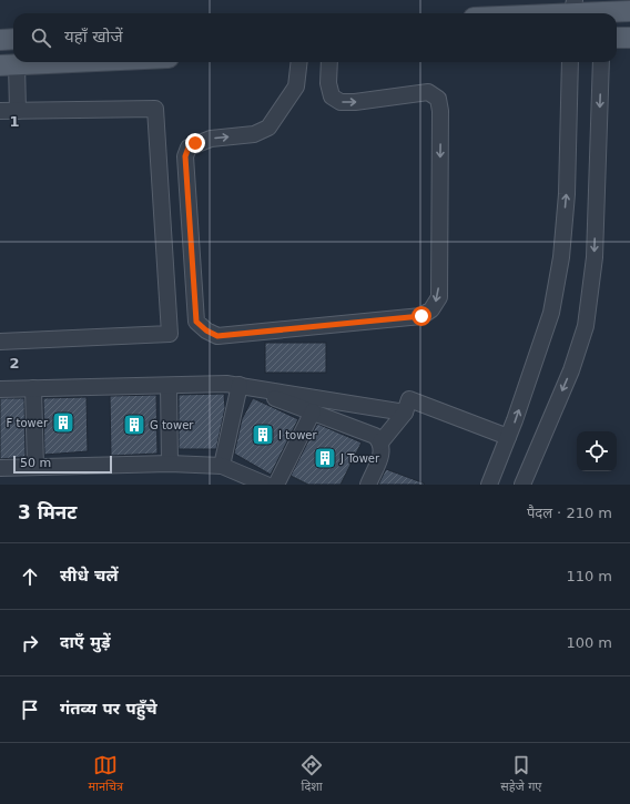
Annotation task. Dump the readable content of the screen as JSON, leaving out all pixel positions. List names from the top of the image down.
{
  "places": {
    "building": [
      "F tower",
      "G tower",
      "I tower",
      "J Tower"
    ]
  },
  "scale_bar": "50 m",
  "page": {
    "search": "यहाँ खोजें",
    "scale": "50 m",
    "heading": ["3 मिनट", "पैदल · 210 m"],
    "list": [
      ["सीधे चलें", "110 m"],
      ["दाएँ मुड़ें", "100 m"],
      "गंतव्य पर पहुँचे"
    ],
    "nav": ["मानचित्र", "दिशा", "सहेजे गए"]
  },
  "grid": {
    "rows": ["1", "2"]
  }
}
